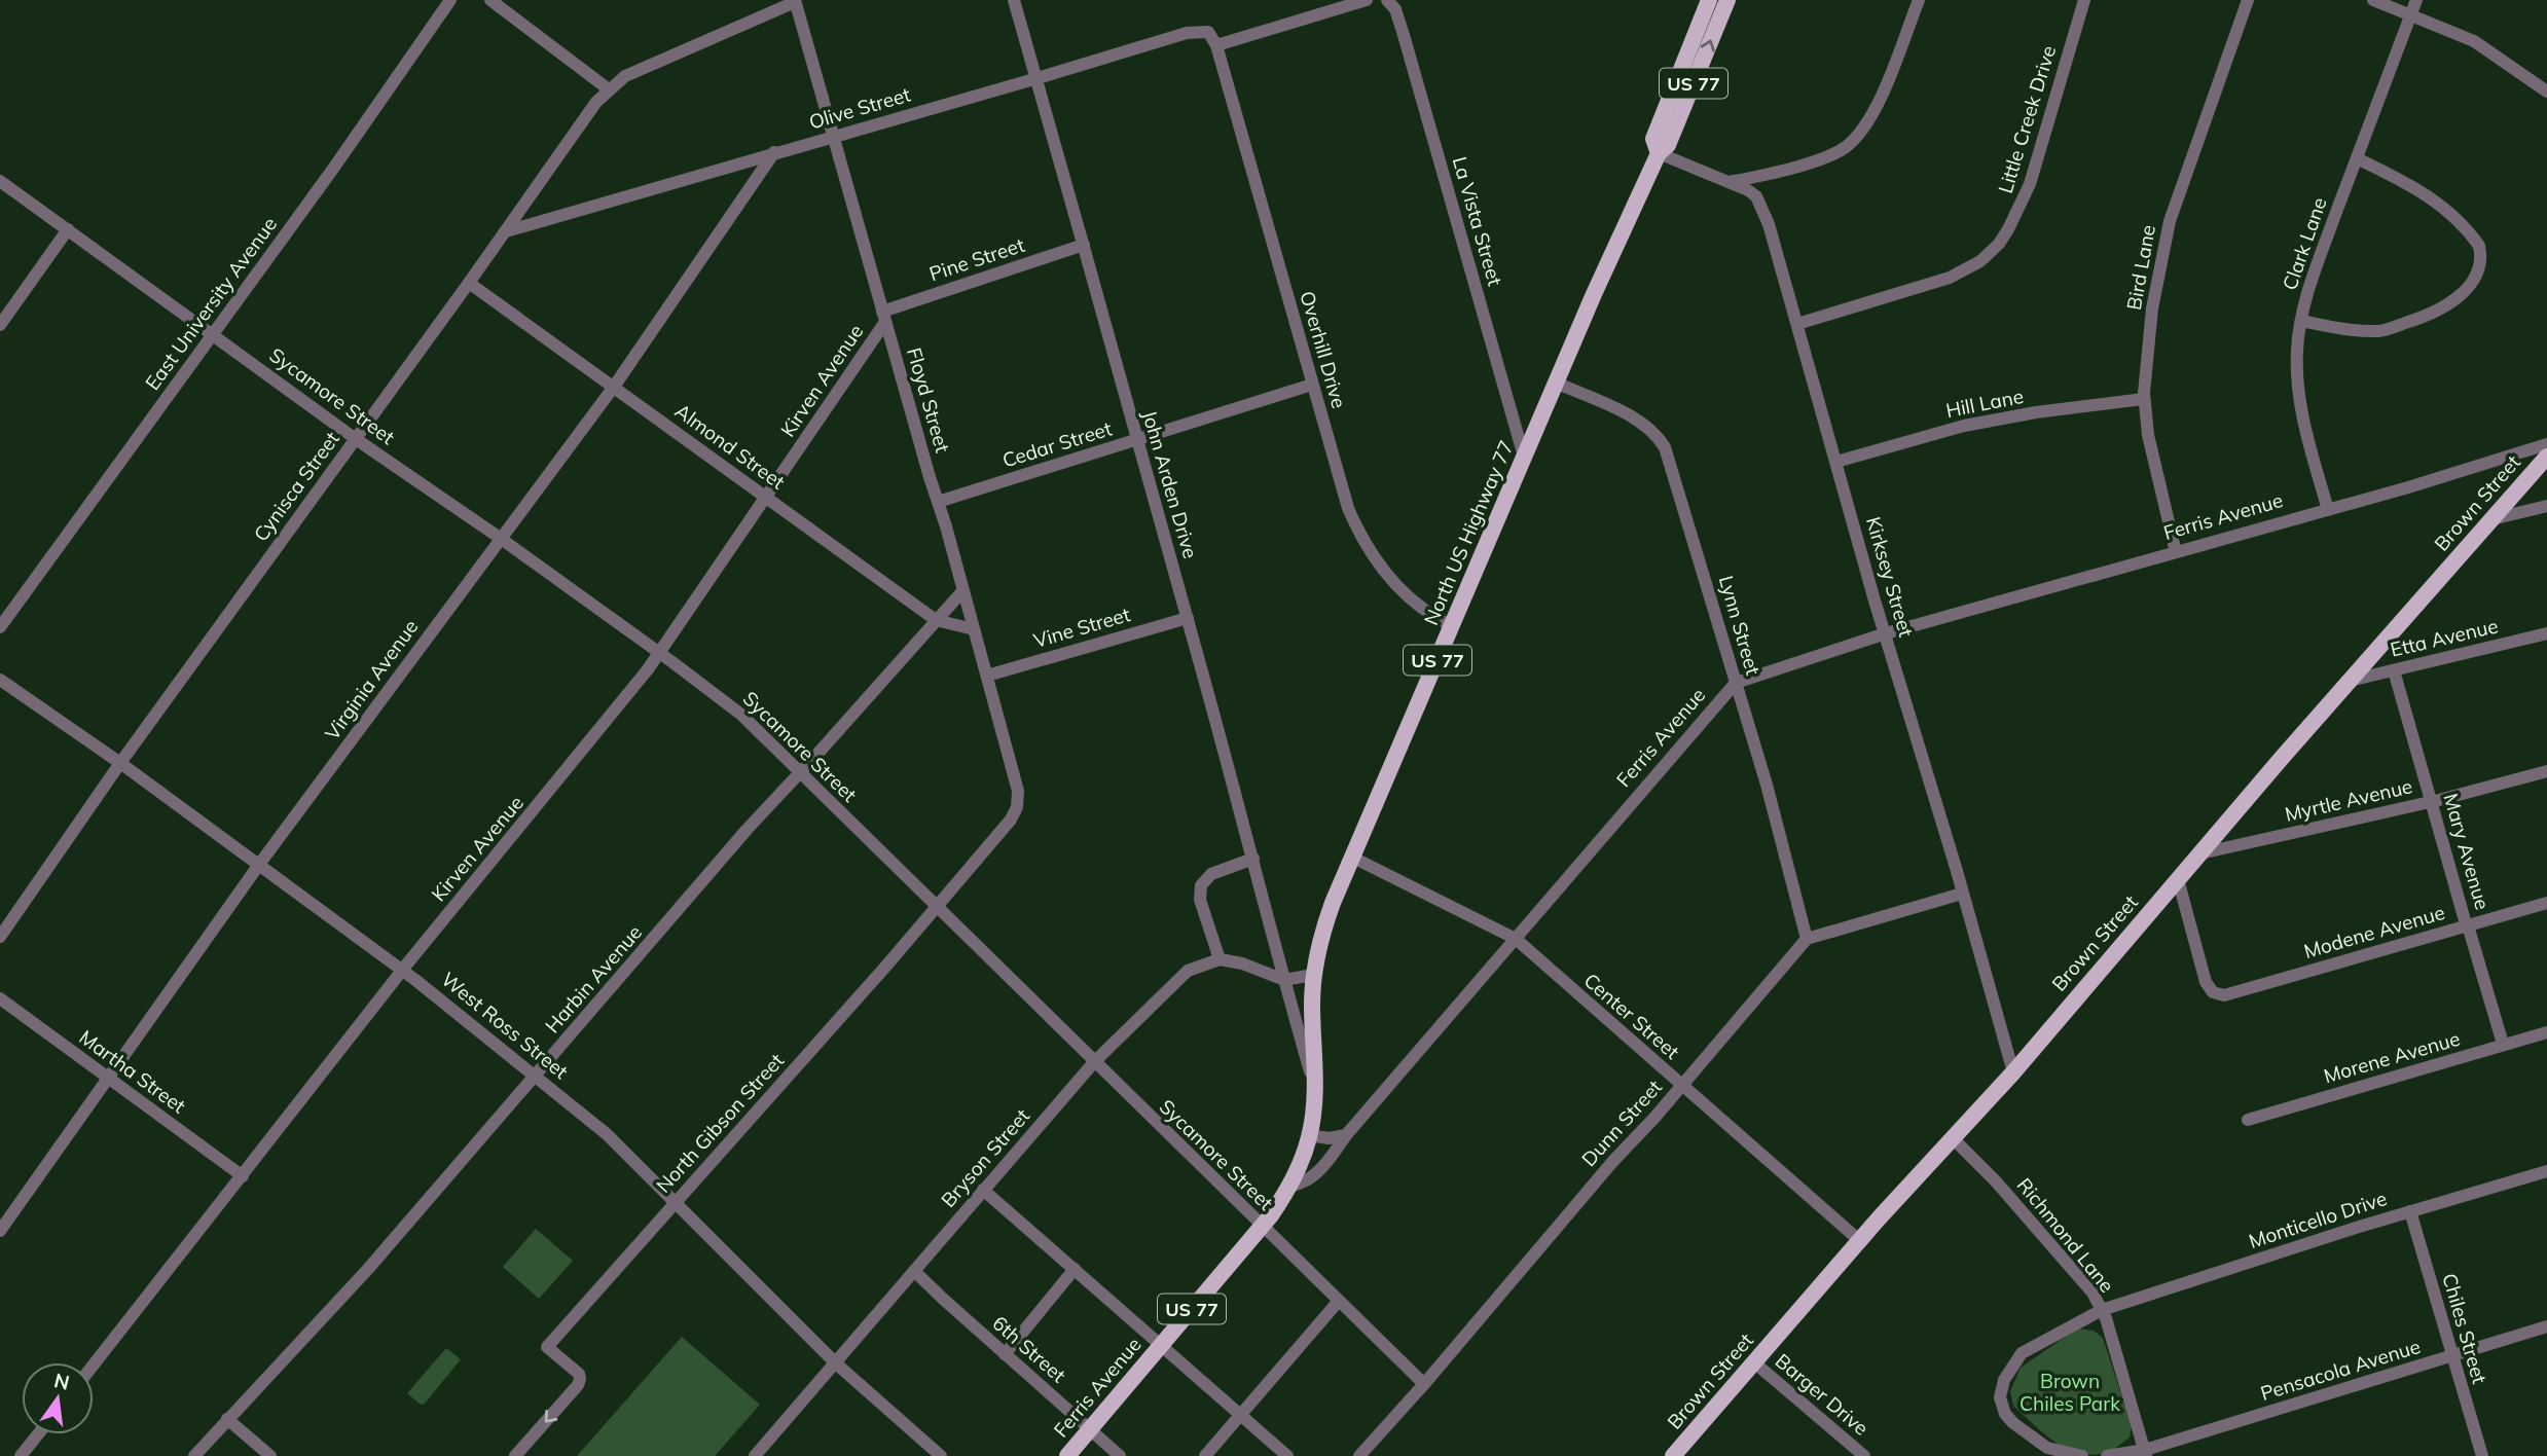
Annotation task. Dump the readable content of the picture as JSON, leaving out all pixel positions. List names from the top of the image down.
{
  "streets": {
    "main road": [
      "US 77",
      "Brown Street",
      "Ferris Avenue",
      "North US Highway 77"
    ],
    "street": [
      "Olive Street",
      "Little Creek Drive",
      "La Vista Street",
      "Clark Lane",
      "Pine Street",
      "Bird Lane",
      "East University Avenue",
      "Overhill Drive",
      "Kirven Avenue",
      "Sycamore Street",
      "Floyd Street",
      "Hill Lane",
      "Cedar Street",
      "Almond Street",
      "John Arden Drive",
      "Cynisca Street",
      "Kirksey Street",
      "Lynn Street",
      "Vine Street",
      "Etta Avenue",
      "Virginia Avenue",
      "Myrtle Avenue",
      "Mary Avenue",
      "Modene Avenue",
      "Harbin Avenue",
      "Center Street",
      "West Ross Street",
      "Morene Avenue",
      "Martha Street",
      "North Gibson Street",
      "Dunn Street",
      "Bryson Street",
      "Monticello Drive",
      "Richmond Lane",
      "Chiles Street",
      "6th Street",
      "Pensacola Avenue",
      "Barger Drive"
    ]
  },
  "crossings": [
    ["Olive Street", "Overhill Drive"],
    ["Olive Street", "Floyd Street"],
    ["Olive Street", "John Arden Drive"],
    ["Olive Street", "Cynisca Street"],
    ["Olive Street", "Virginia Avenue"],
    ["Little Creek Drive", "Kirksey Street"],
    ["La Vista Street", "North US Highway 77"],
    ["Clark Lane", "Ferris Avenue"],
    ["Pine Street", "Kirven Avenue"],
    ["Pine Street", "Floyd Street"],
    ["Pine Street", "John Arden Drive"],
    ["Bird Lane", "Hill Lane"],
    ["Bird Lane", "Ferris Avenue"],
    ["East University Avenue", "Sycamore Street"],
    ["Overhill Drive", "Cedar Street"],
    ["Overhill Drive", "North US Highway 77"],
    ["Kirven Avenue", "Sycamore Street"],
    ["Kirven Avenue", "Floyd Street"],
    ["Kirven Avenue", "Almond Street"],
    ["Kirven Avenue", "West Ross Street"],
    ["Kirven Avenue", "Martha Street"],
    ["Sycamore Street", "Cynisca Street"],
    ["Sycamore Street", "Ferris Avenue"],
    ["Sycamore Street", "Virginia Avenue"],
    ["Sycamore Street", "Harbin Avenue"],
    ["Sycamore Street", "North Gibson Street"],
    ["Sycamore Street", "Dunn Street"],
    ["Sycamore Street", "Bryson Street"],
    ["Floyd Street", "Cedar Street"],
    ["Floyd Street", "Almond Street"],
    ["Floyd Street", "Cynisca Street"],
    ["Floyd Street", "Vine Street"],
    ["Floyd Street", "Harbin Avenue"],
    ["Floyd Street", "North Gibson Street"],
    ["Hill Lane", "Kirksey Street"],
    ["Cedar Street", "John Arden Drive"],
    ["Almond Street", "Cynisca Street"],
    ["Almond Street", "Virginia Avenue"],
    ["Almond Street", "Harbin Avenue"],
    ["John Arden Drive", "Vine Street"],
    ["Cynisca Street", "West Ross Street"],
    ["Brown Street", "Kirksey Street"],
    ["Brown Street", "Etta Avenue"],
    ["Brown Street", "Myrtle Avenue"],
    ["Brown Street", "Modene Avenue"],
    ["Brown Street", "Center Street"],
    ["Brown Street", "Richmond Lane"],
    ["Brown Street", "Barger Drive"],
    ["Ferris Avenue", "North US Highway 77"],
    ["Ferris Avenue", "Kirksey Street"],
    ["Ferris Avenue", "Lynn Street"],
    ["Ferris Avenue", "Center Street"],
    ["Ferris Avenue", "6th Street"],
    ["North US Highway 77", "Kirksey Street"],
    ["North US Highway 77", "Lynn Street"],
    ["North US Highway 77", "Center Street"],
    ["Lynn Street", "Dunn Street"],
    ["Etta Avenue", "Mary Avenue"],
    ["Virginia Avenue", "West Ross Street"],
    ["Virginia Avenue", "Martha Street"],
    ["Myrtle Avenue", "Mary Avenue"],
    ["Mary Avenue", "Modene Avenue"],
    ["Mary Avenue", "Morene Avenue"],
    ["Harbin Avenue", "West Ross Street"],
    ["Center Street", "Dunn Street"],
    ["West Ross Street", "North Gibson Street"],
    ["West Ross Street", "Bryson Street"],
    ["Bryson Street", "6th Street"],
    ["Monticello Drive", "Richmond Lane"],
    ["Monticello Drive", "Chiles Street"],
    ["Richmond Lane", "Pensacola Avenue"],
    ["Chiles Street", "Pensacola Avenue"]
  ],
  "parks": ["Brown Chiles Park"],
  "north": "top"
}
